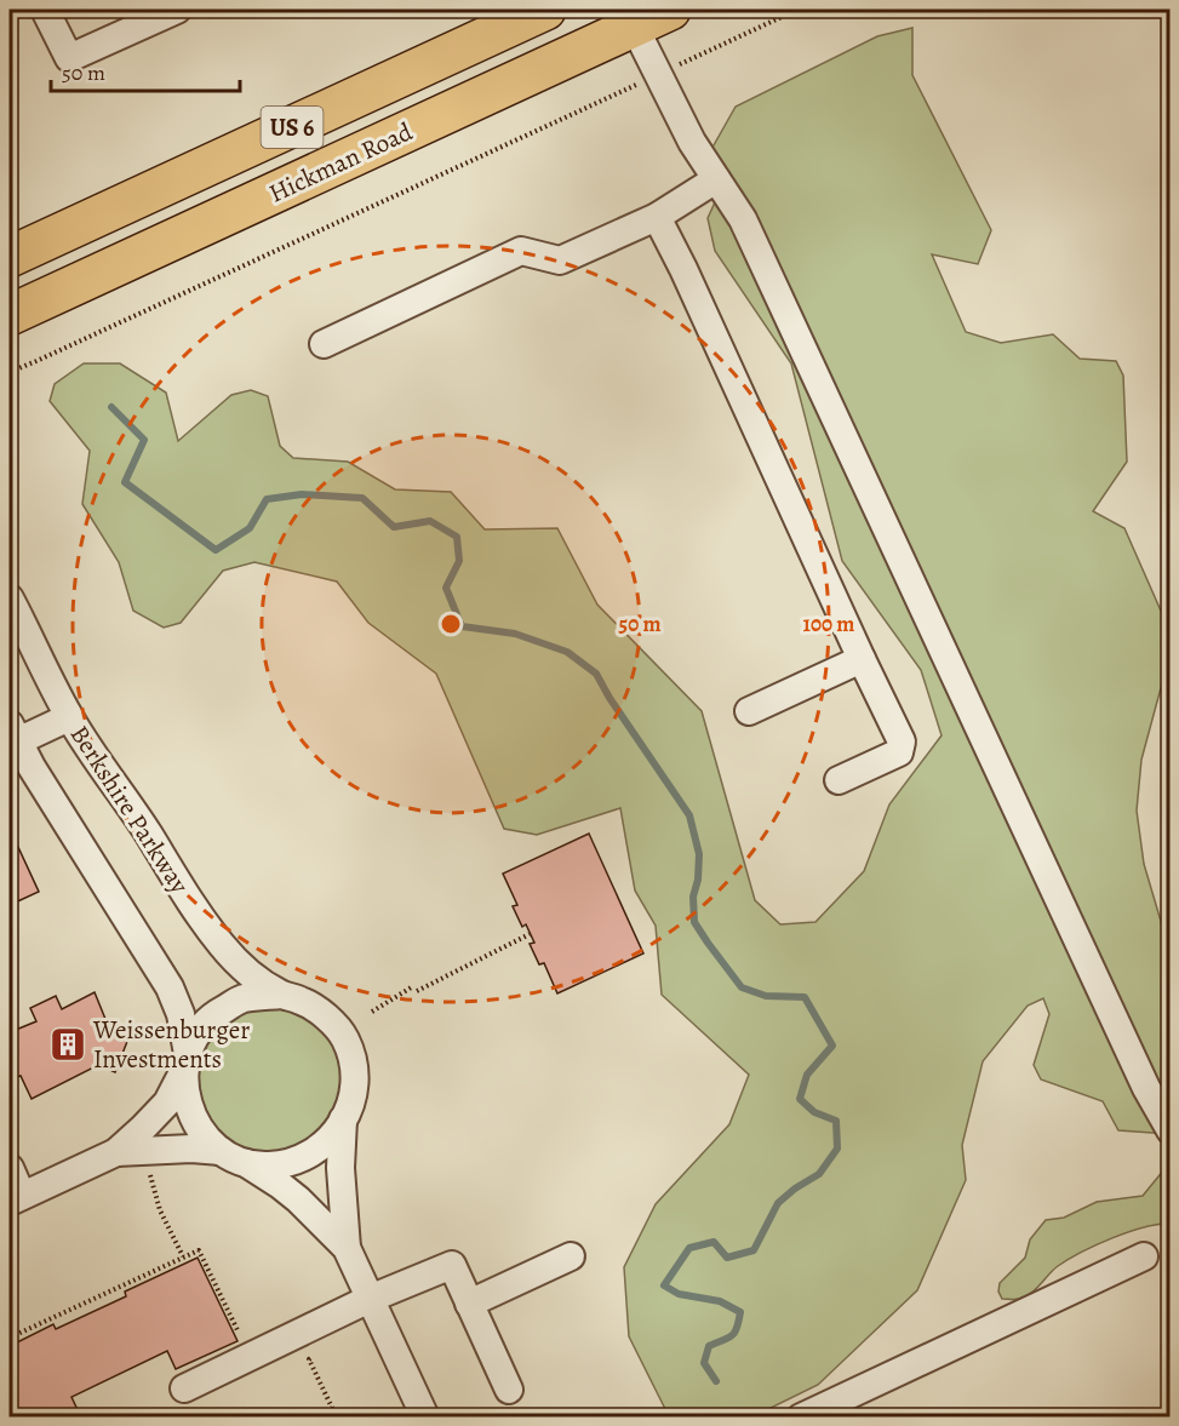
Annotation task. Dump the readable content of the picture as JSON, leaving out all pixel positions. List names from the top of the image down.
{
  "streets": {
    "highway": ["US 6", "Hickman Road"],
    "street": ["Berkshire Parkway"]
  },
  "places": {
    "building": ["Weissenburger Investments"]
  },
  "scale_bar": "50 m",
  "rings": ["50 m", "100 m"]
}
